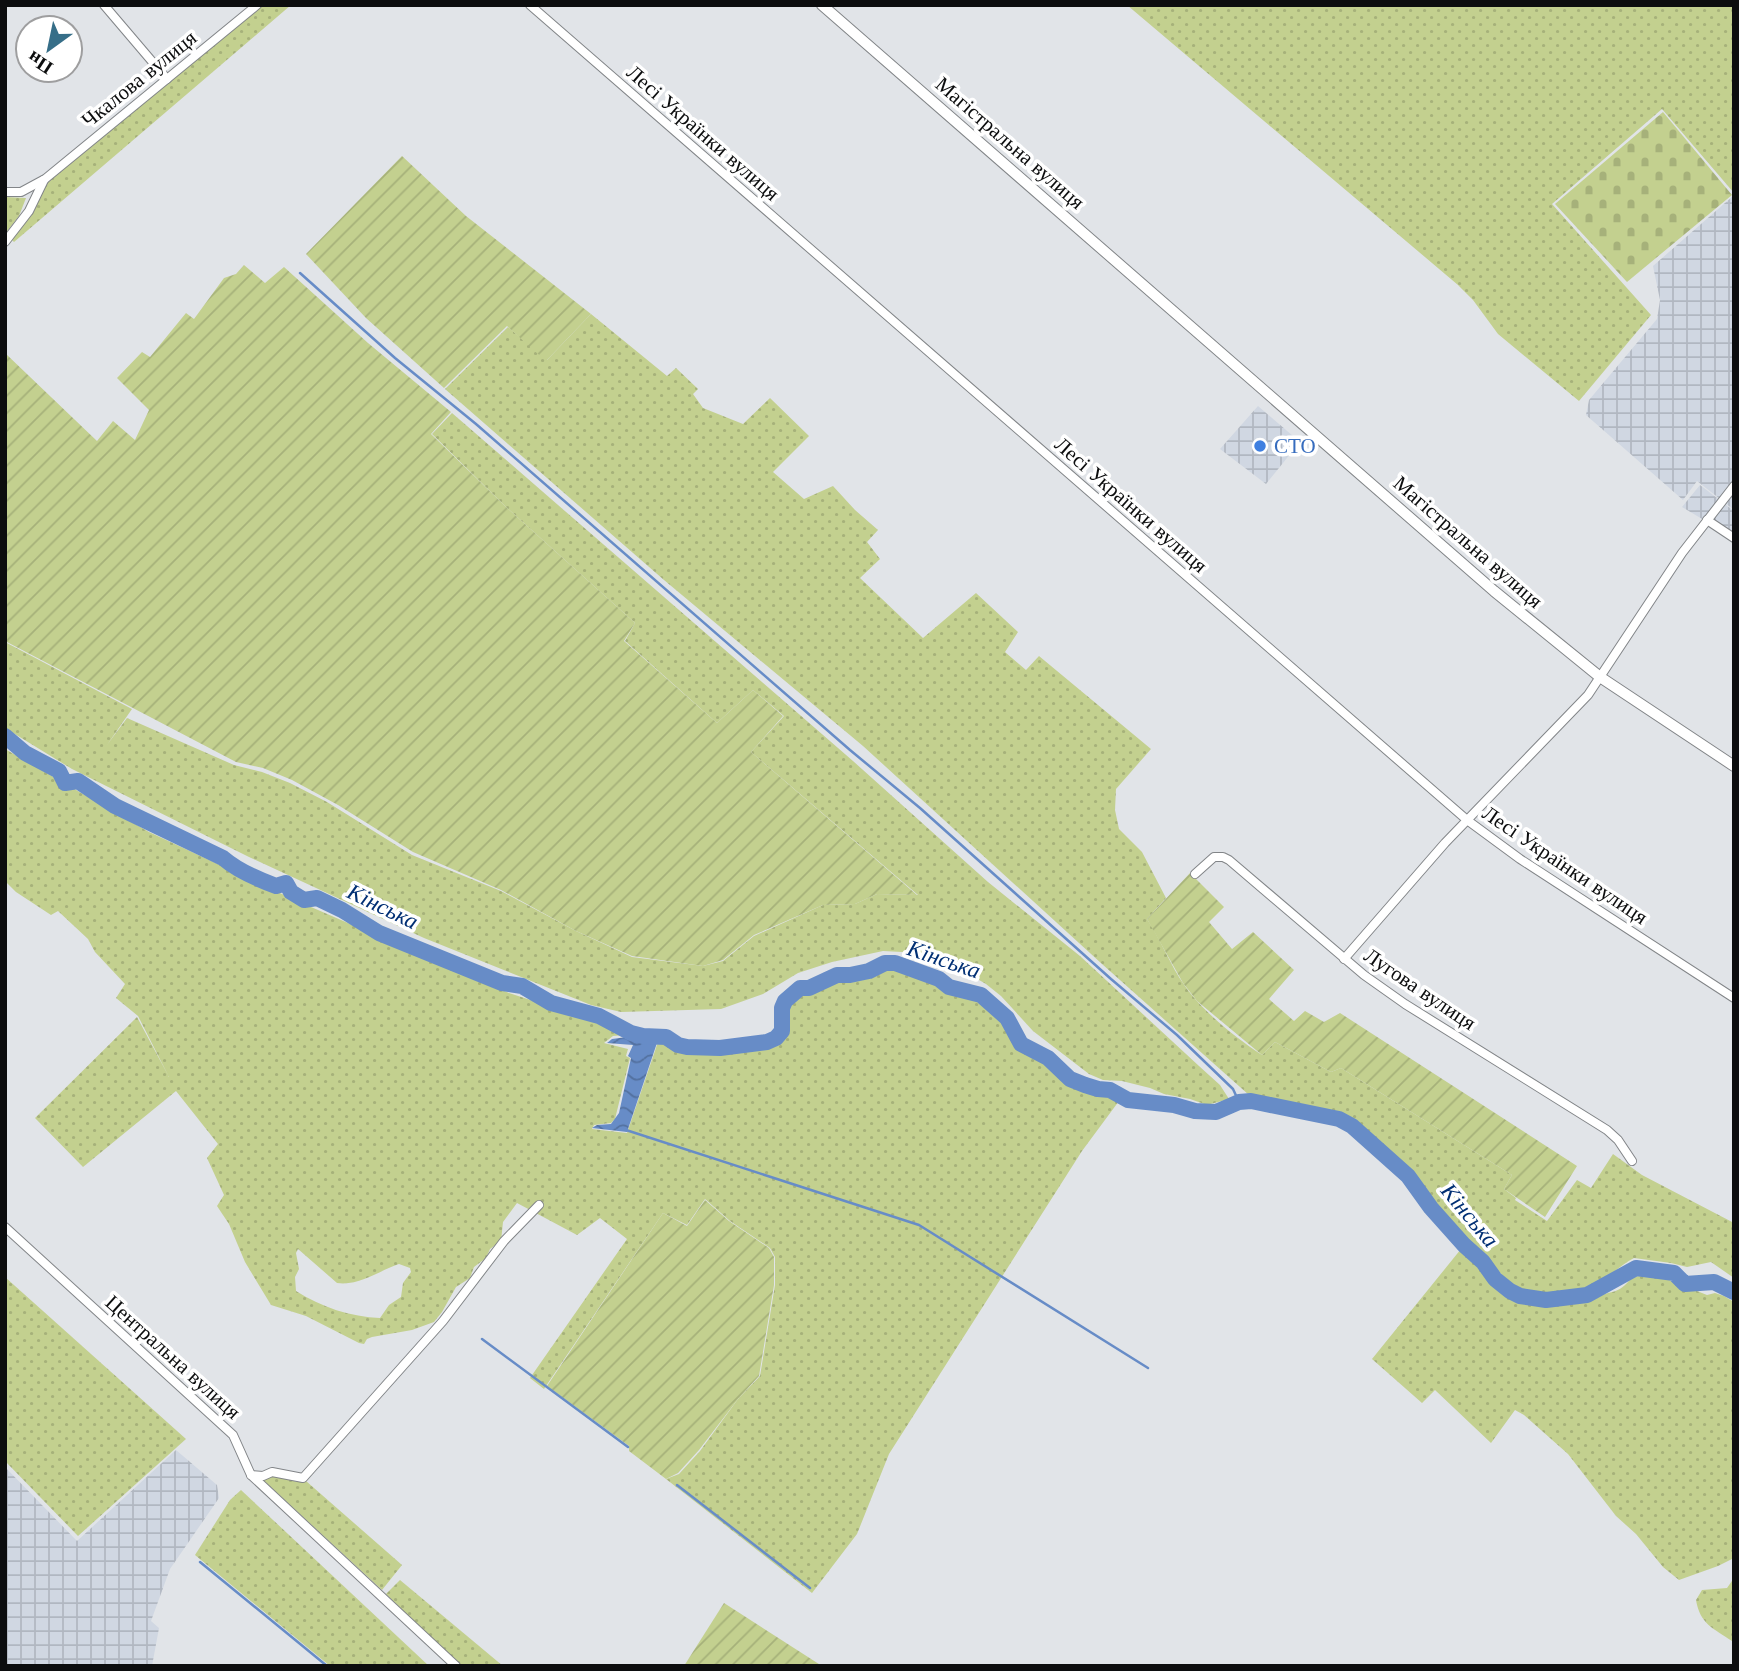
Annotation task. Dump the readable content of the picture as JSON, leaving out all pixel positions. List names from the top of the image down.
{
  "streets": {
    "main road": ["Магістральна вулиця"],
    "street": [
      "Чкалова вулиця",
      "Лесі Українки вулиця",
      "Лугова вулиця",
      "Центральна вулиця"
    ]
  },
  "water": ["Кінська"],
  "places": ["СТО"],
  "north": "bottom left"
}
